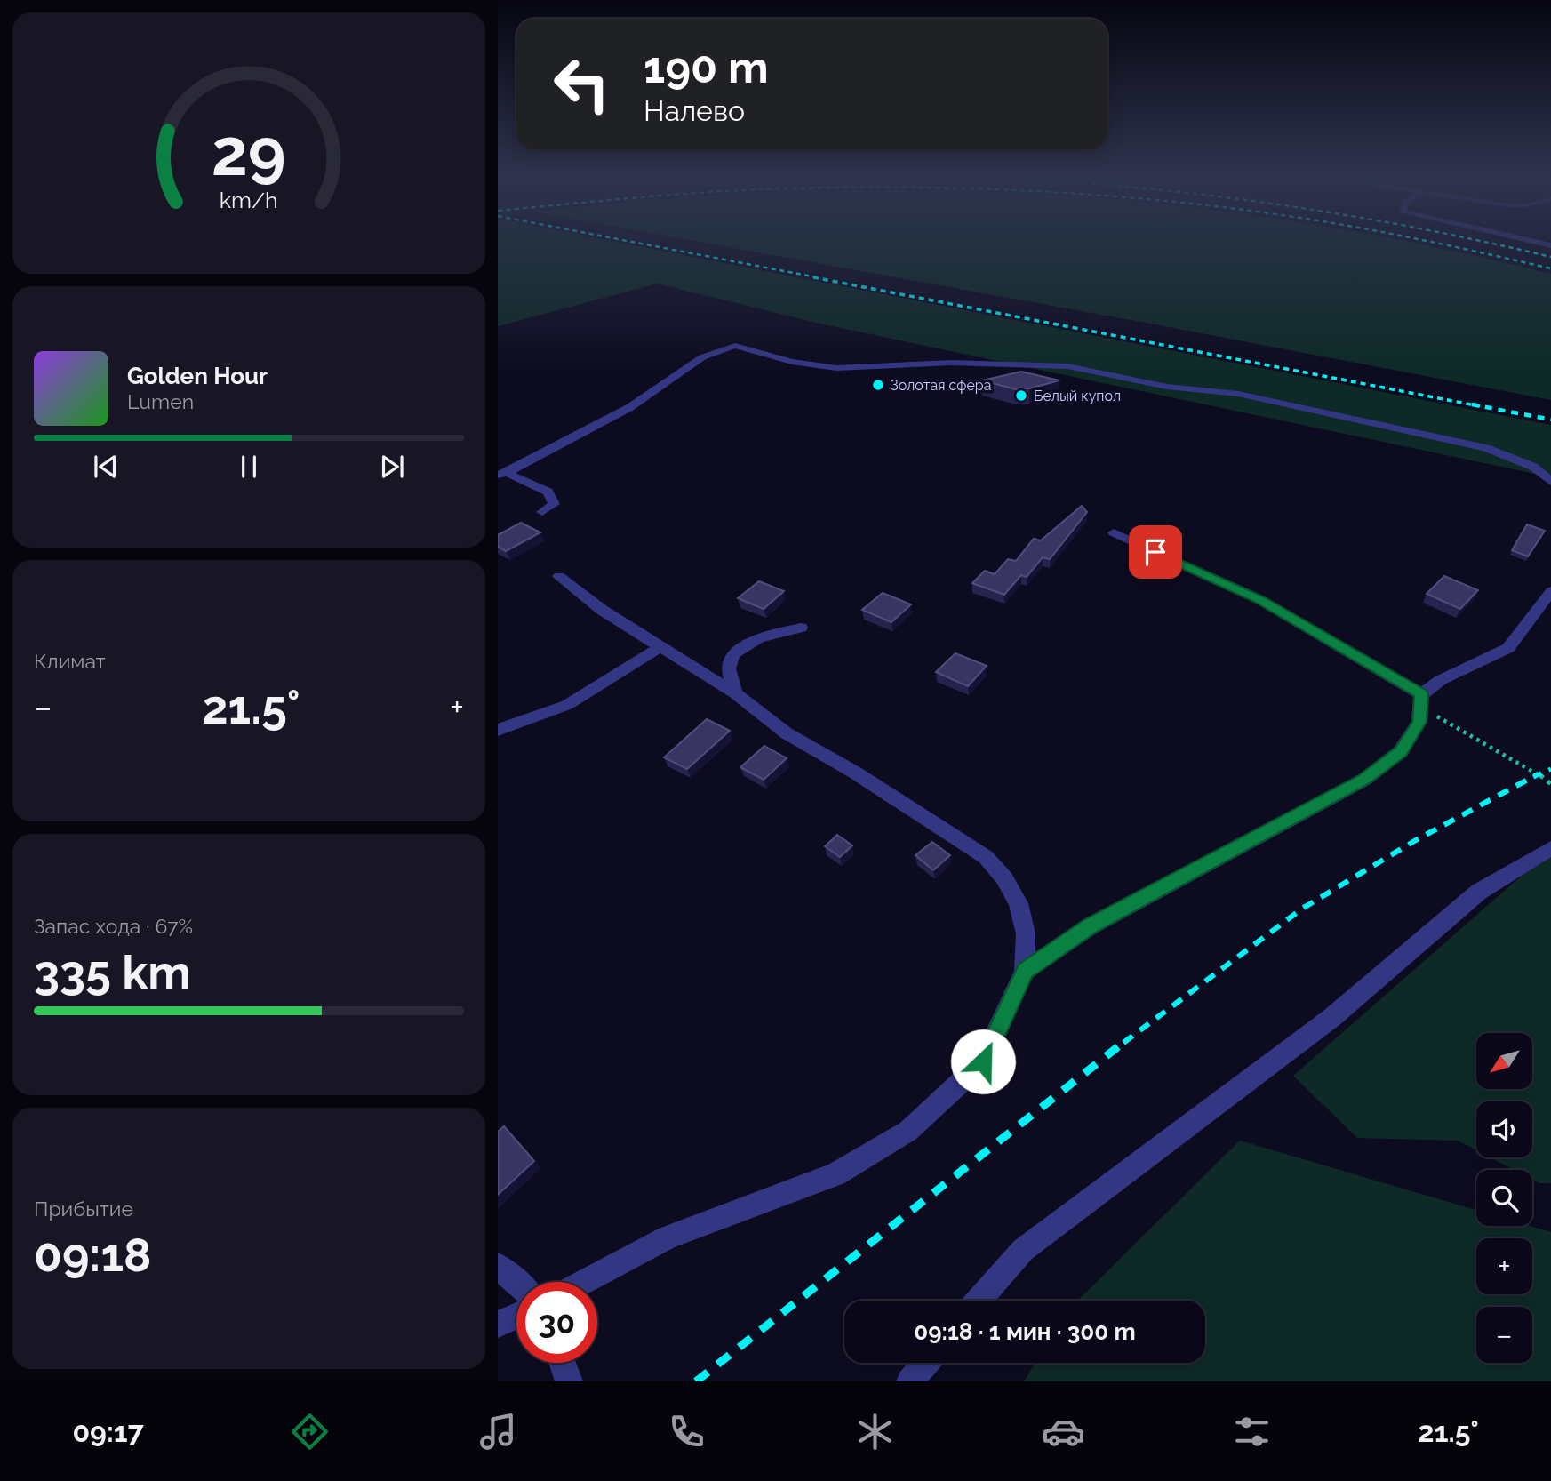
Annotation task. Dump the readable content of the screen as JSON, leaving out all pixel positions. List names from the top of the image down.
{
  "places": ["Золотая сфера", "Белый купол"],
  "north": "bottom left",
  "page": {
    "turn": ["190 m", "Налево"],
    "song": ["Golden Hour", "Lumen"],
    "tile": [
      "Климат",
      ["Запас хода · 67%", "335 km"],
      ["Прибытие", "09:18"]
    ],
    "heat": ["−", "21.5°", "+"],
    "map_buttons": ["+", "−"],
    "limit": "30",
    "trip": "09:18 · 1 мин · 300 m",
    "tabs": ["09:17", "21.5°"],
    "gauge": ["29", "km/h"]
  }
}
